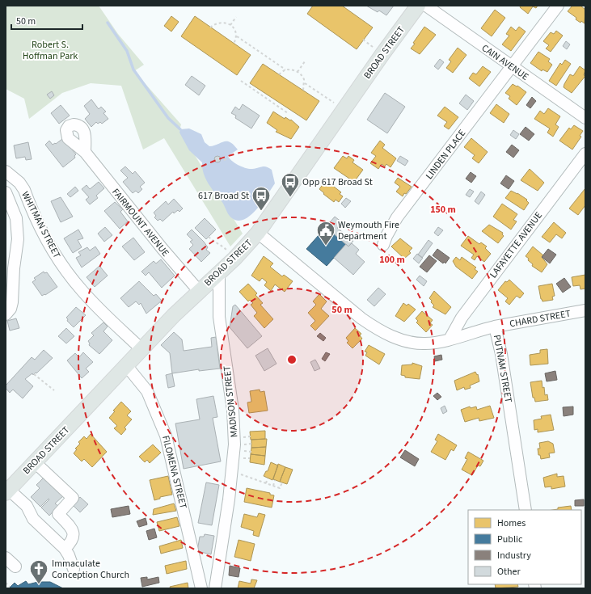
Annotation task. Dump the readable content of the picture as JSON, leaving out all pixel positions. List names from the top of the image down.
{
  "streets": {
    "main road": ["BROAD STREET"],
    "street": [
      "CAIN AVENUE",
      "LINDEN PLACE",
      "FAIRMOUNT AVENUE",
      "WHITMAN STREET",
      "LAFAYETTE AVENUE",
      "CHARD STREET",
      "PUTNAM STREET",
      "MADISON STREET",
      "FILOMENA STREET"
    ]
  },
  "crossings": [
    ["BROAD STREET", "FAIRMOUNT AVENUE"],
    ["BROAD STREET", "WHITMAN STREET"],
    ["BROAD STREET", "PUTNAM STREET"],
    ["BROAD STREET", "MADISON STREET"],
    ["BROAD STREET", "FILOMENA STREET"],
    ["CAIN AVENUE", "LINDEN PLACE"],
    ["LAFAYETTE AVENUE", "PUTNAM STREET"],
    ["CHARD STREET", "PUTNAM STREET"]
  ],
  "parks": ["Robert S. Hoffman Park"],
  "places": {
    "bus stop": ["Opp 617 Broad St", "617 Broad St"],
    "public building": ["Weymouth Fire Department"],
    "church": ["Immaculate Conception Church"]
  },
  "legend": [
    "Homes",
    "Public",
    "Industry",
    "Other"
  ],
  "scale_bar": "50 m",
  "rings": ["150 m", "100 m", "50 m"]
}
